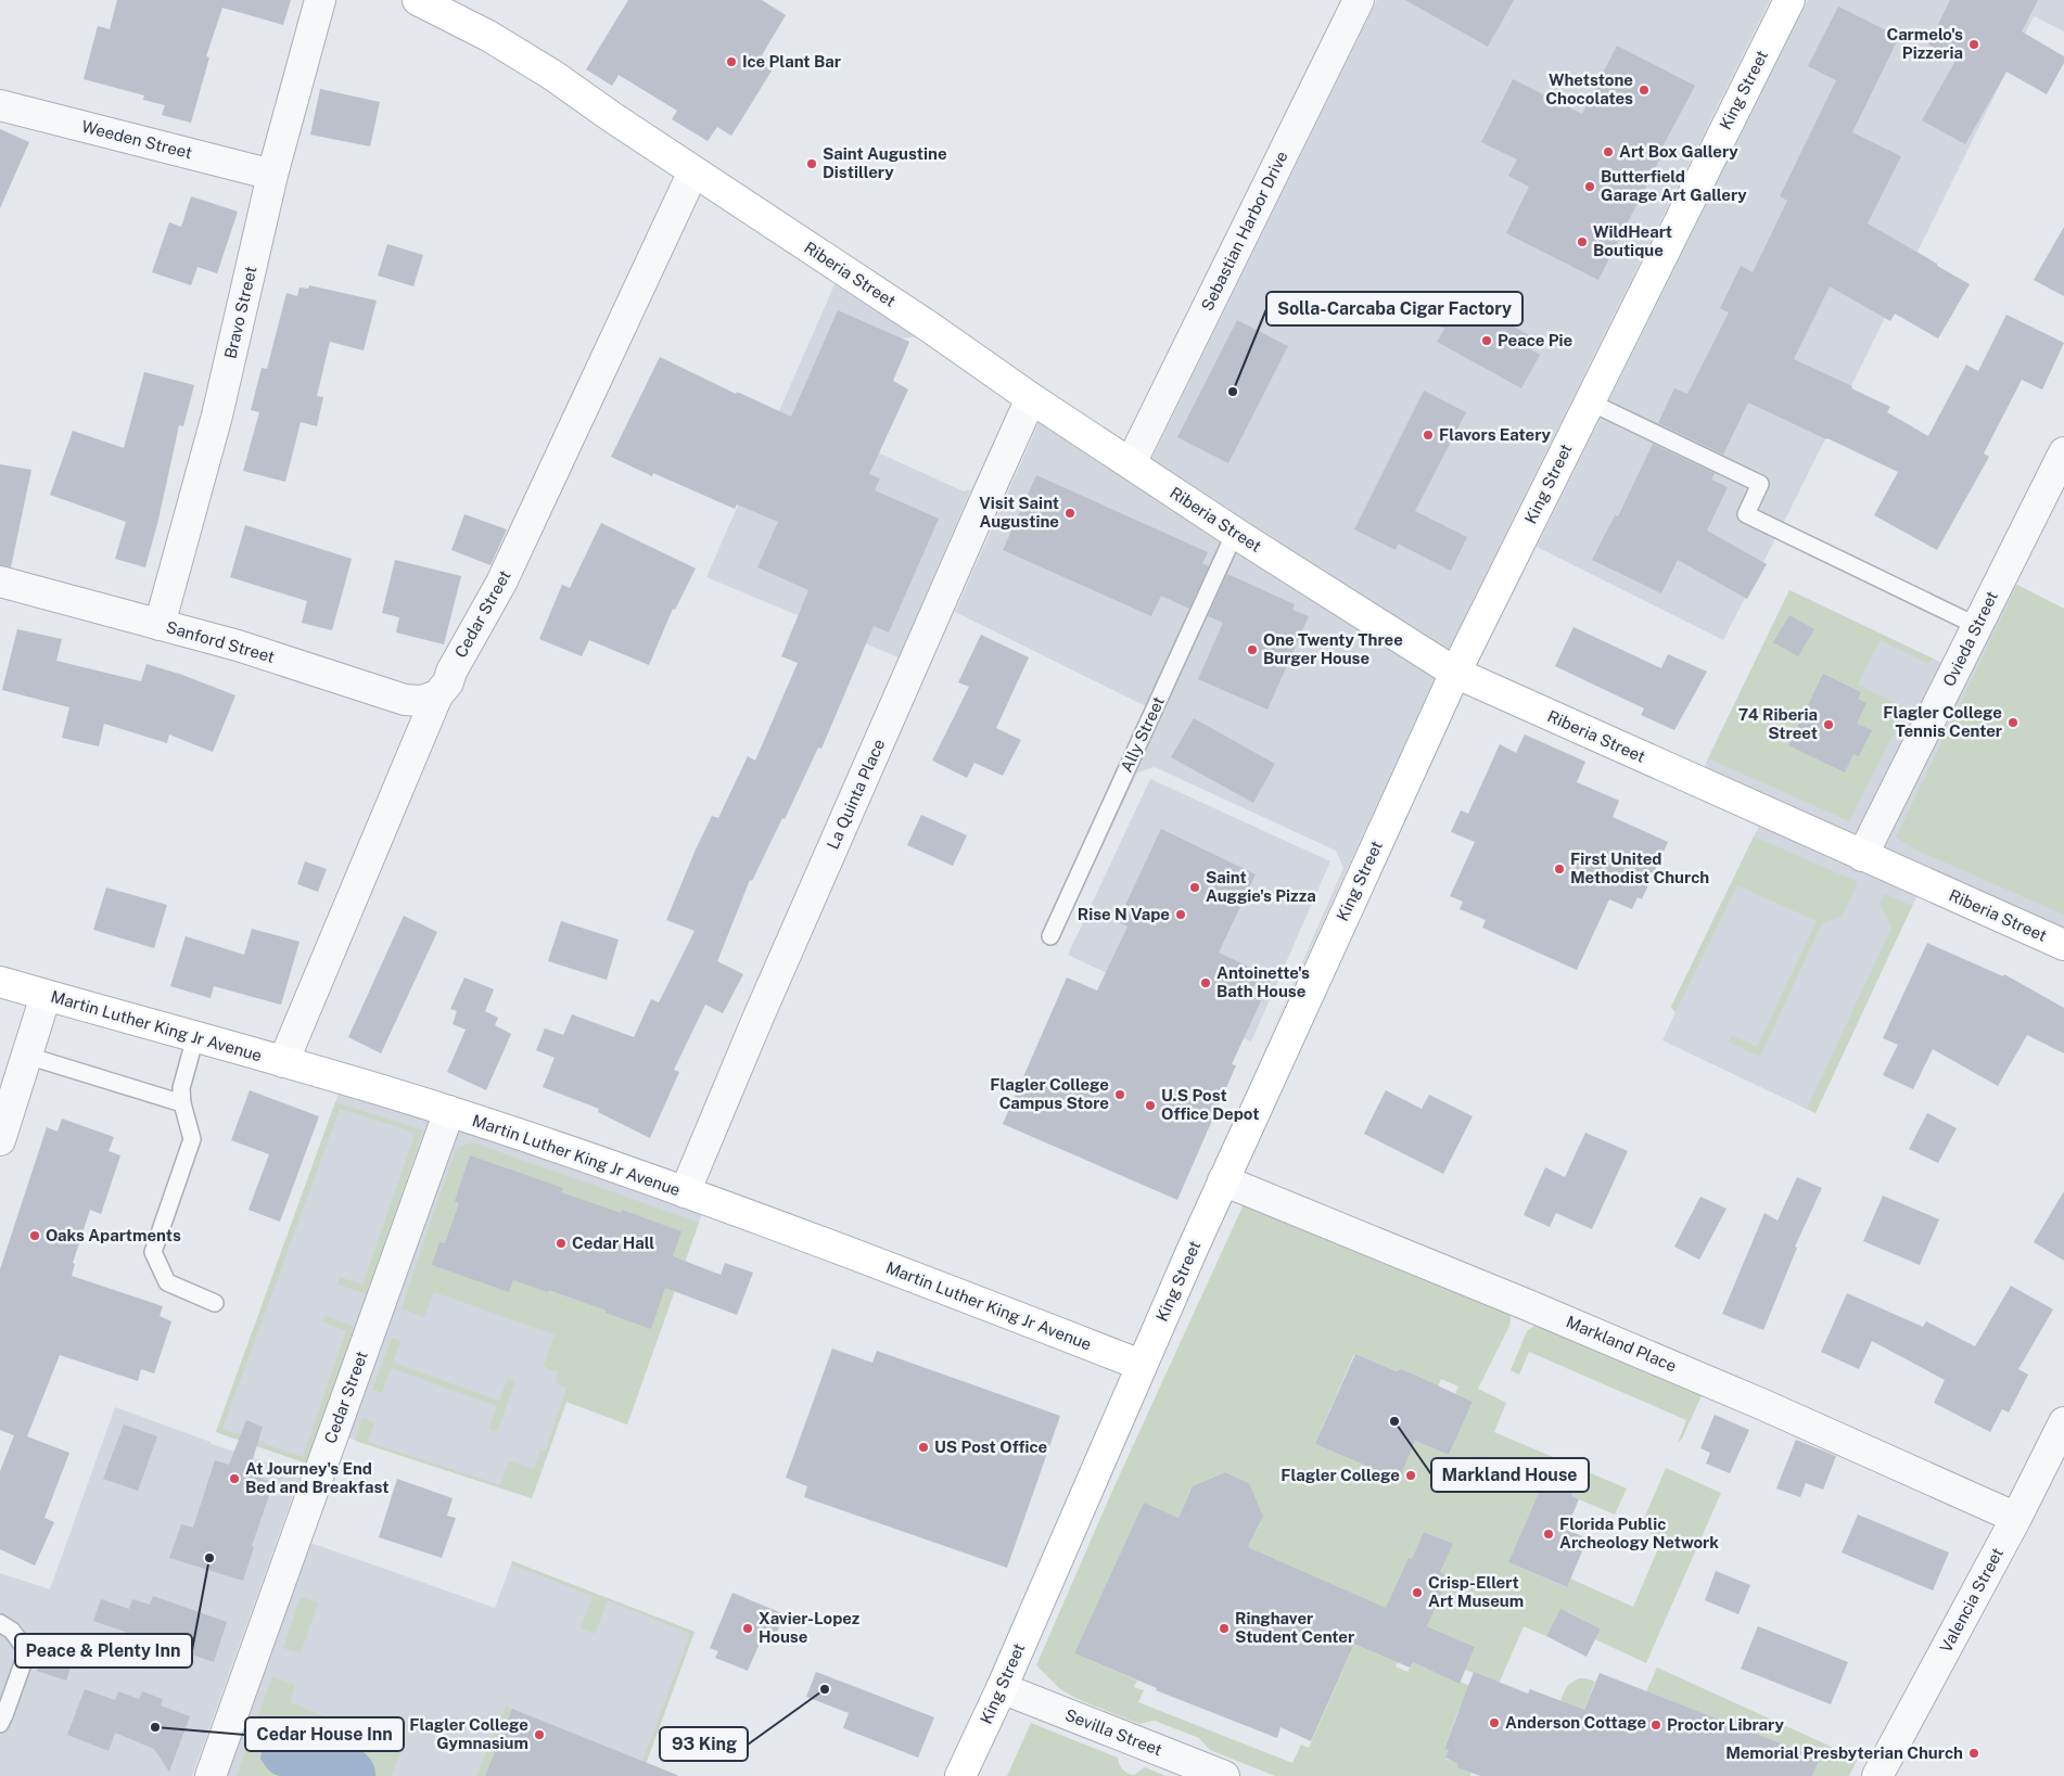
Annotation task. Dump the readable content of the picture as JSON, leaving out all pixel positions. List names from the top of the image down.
{
  "streets": {
    "street": [
      "King Street",
      "Weeden Street",
      "Sebastian Harbor Drive",
      "Riberia Street",
      "Bravo Street",
      "Cedar Street",
      "Ovieda Street",
      "Sanford Street",
      "La Quinta Place",
      "Martin Luther King Jr Avenue",
      "Markland Place",
      "Valencia Street",
      "Sevilla Street"
    ],
    "lane": ["Ally Street"]
  },
  "crossings": [
    ["King Street", "Riberia Street"],
    ["King Street", "Martin Luther King Jr Avenue"],
    ["King Street", "Markland Place"],
    ["King Street", "Sevilla Street"],
    ["Weeden Street", "Bravo Street"],
    ["Sebastian Harbor Drive", "Riberia Street"],
    ["Riberia Street", "Cedar Street"],
    ["Riberia Street", "Ovieda Street"],
    ["Riberia Street", "Ally Street"],
    ["Riberia Street", "La Quinta Place"],
    ["Bravo Street", "Sanford Street"],
    ["Cedar Street", "Sanford Street"],
    ["Cedar Street", "Martin Luther King Jr Avenue"],
    ["La Quinta Place", "Martin Luther King Jr Avenue"],
    ["Markland Place", "Valencia Street"]
  ],
  "places": [
    "Carmelo's Pizzeria",
    "Ice Plant Bar",
    "Whetstone Chocolates",
    "Art Box Gallery",
    "Saint Augustine Distillery",
    "Butterfield Garage Art Gallery",
    "WildHeart Boutique",
    "Peace Pie",
    "Solla-Carcaba Cigar Factory",
    "Flavors Eatery",
    "Visit Saint Augustine",
    "One Twenty Three Burger House",
    "Flagler College Tennis Center",
    "74 Riberia Street",
    "First United Methodist Church",
    "Saint Auggie's Pizza",
    "Rise N Vape",
    "Antoinette's Bath House",
    "Flagler College Campus Store",
    "U.S Post Office Depot",
    "Oaks Apartments",
    "Cedar Hall",
    "Markland House",
    "US Post Office",
    "Flagler College",
    "At Journey's End Bed and Breakfast",
    "Florida Public Archeology Network",
    "Peace & Plenty Inn",
    "Crisp-Ellert Art Museum",
    "Xavier-Lopez House",
    "Ringhaver Student Center",
    "93 King",
    "Anderson Cottage",
    "Proctor Library",
    "Cedar House Inn",
    "Flagler College Gymnasium",
    "Memorial Presbyterian Church"
  ]
}
